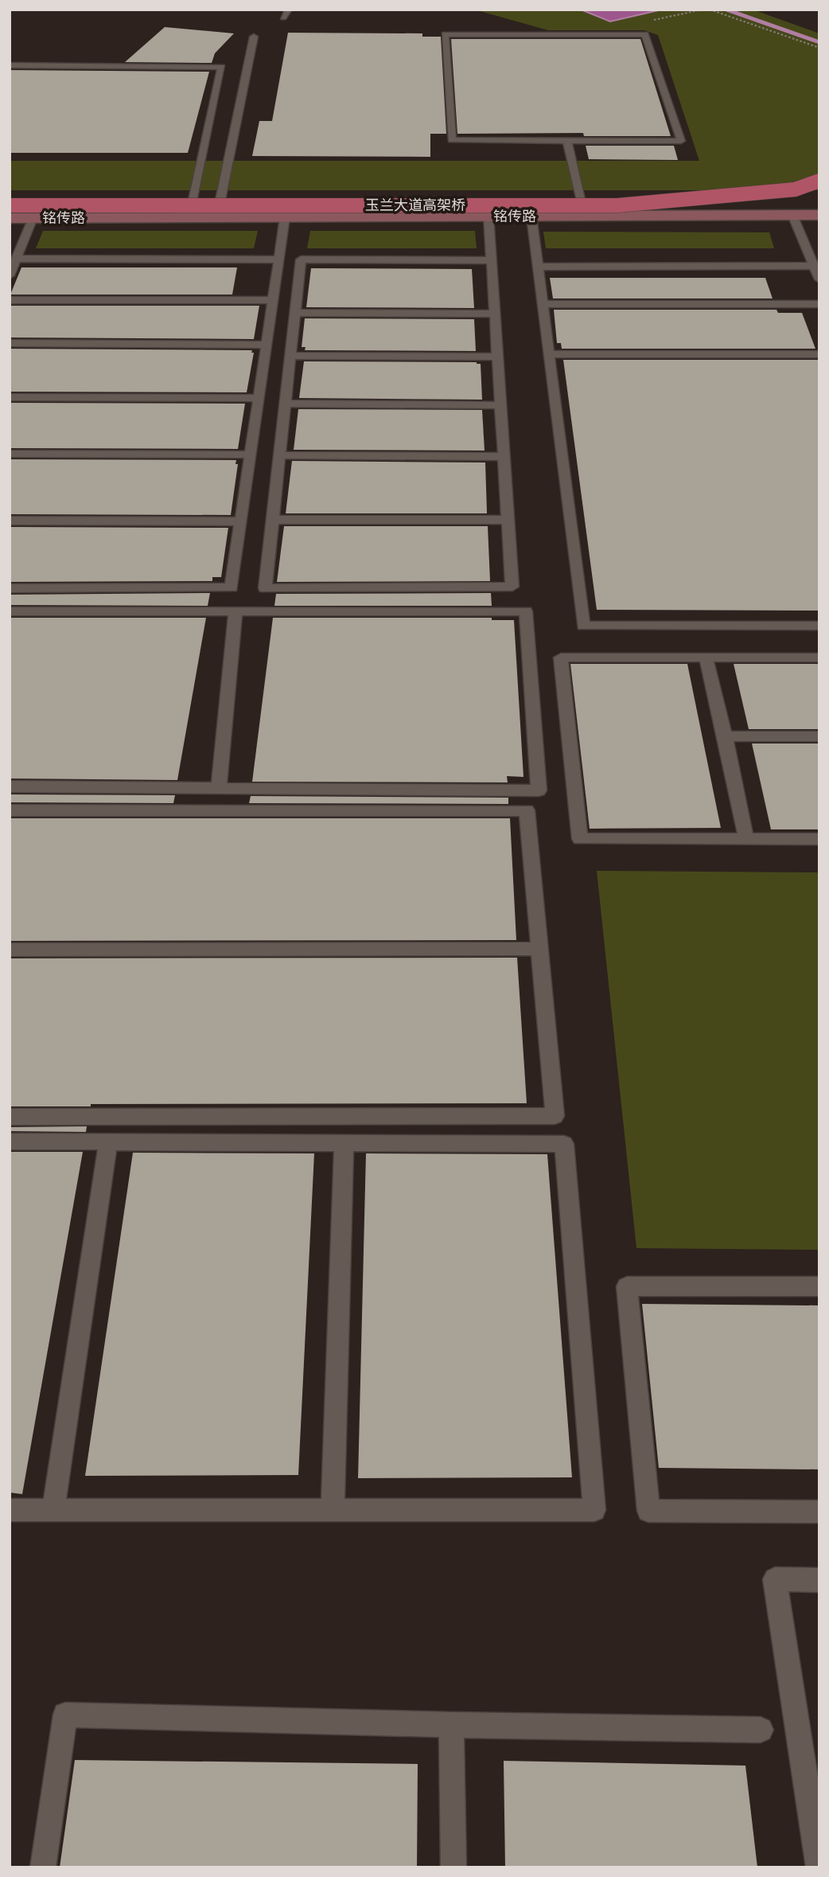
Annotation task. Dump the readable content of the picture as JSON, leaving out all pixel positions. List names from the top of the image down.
{
  "streets": {
    "main road": ["玉兰大道高架桥", "铭传路"]
  },
  "crossings": [
    ["玉兰大道高架桥", "铭传路"]
  ]
}
